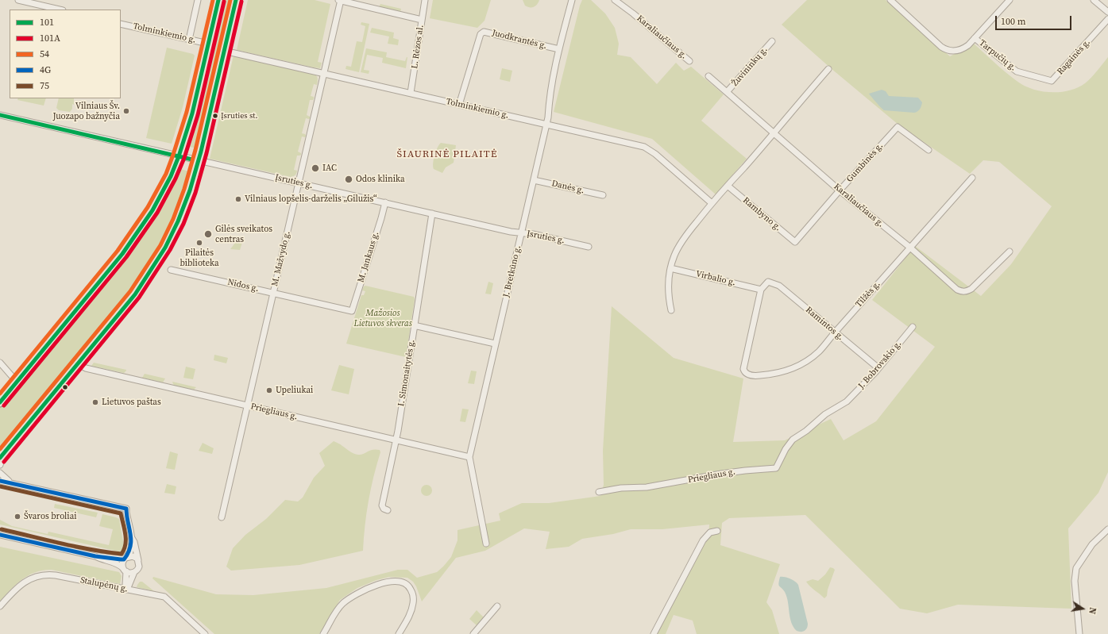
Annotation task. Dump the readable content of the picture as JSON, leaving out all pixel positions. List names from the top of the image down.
{
  "streets": {
    "street": [
      "Tolminkiemio g.",
      "Karaliaučiaus g.",
      "Juodkrantės g.",
      "L. Rėzos al.",
      "Tarpučių g.",
      "Ragainės g.",
      "Žuvininkų g.",
      "Gumbinės g.",
      "Įsruties g.",
      "Danės g.",
      "Rambyno g.",
      "M. Jankaus g.",
      "M. Mažvydo g.",
      "J. Bretkūno g.",
      "Virbalio g.",
      "Nidos g.",
      "Tilžės g.",
      "Ramintos g.",
      "J. Bobrovskio g.",
      "I. Simonaitytės g.",
      "Priegliaus g.",
      "Stalupėnų g."
    ]
  },
  "crossings": [
    ["Tolminkiemio g.", "Juodkrantės g."],
    ["Tolminkiemio g.", "L. Rėzos al."],
    ["Tolminkiemio g.", "M. Mažvydo g."],
    ["Tolminkiemio g.", "J. Bretkūno g."],
    ["Karaliaučiaus g.", "Žuvininkų g."],
    ["Karaliaučiaus g.", "Gumbinės g."],
    ["Karaliaučiaus g.", "Tilžės g."],
    ["Juodkrantės g.", "J. Bretkūno g."],
    ["Tarpučių g.", "Ragainės g."],
    ["Gumbinės g.", "Rambyno g."],
    ["Įsruties g.", "M. Jankaus g."],
    ["Įsruties g.", "M. Mažvydo g."],
    ["Įsruties g.", "J. Bretkūno g."],
    ["Įsruties g.", "I. Simonaitytės g."],
    ["Danės g.", "J. Bretkūno g."],
    ["M. Jankaus g.", "Nidos g."],
    ["M. Mažvydo g.", "Nidos g."],
    ["M. Mažvydo g.", "Priegliaus g."],
    ["J. Bretkūno g.", "Priegliaus g."],
    ["Virbalio g.", "Tilžės g."],
    ["Virbalio g.", "Ramintos g."],
    ["Tilžės g.", "Ramintos g."],
    ["Ramintos g.", "J. Bobrovskio g."],
    ["J. Bobrovskio g.", "Priegliaus g."],
    ["I. Simonaitytės g.", "Priegliaus g."]
  ],
  "districts": ["ŠIAURINĖ PILAITĖ"],
  "parks": ["Mažosios Lietuvos skveras"],
  "places": [
    "Vilniaus Šv. Juozapo bažnyčia",
    "Įsruties st.",
    "IAC",
    "Odos klinika",
    "Vilniaus lopšelis-darželis „Gilužis“",
    "Gilės sveikatos centras",
    "Pilaitės biblioteka",
    "Upeliukai",
    "Lietuvos paštas",
    "Švaros broliai"
  ],
  "lines": [
    "transit line 101",
    "transit line 54",
    "transit line 101A",
    "transit line 4G",
    "transit line 75"
  ],
  "legend": [
    "101",
    "101A",
    "54",
    "4G",
    "75"
  ],
  "scale_bar": "100 m",
  "north": "right"
}
